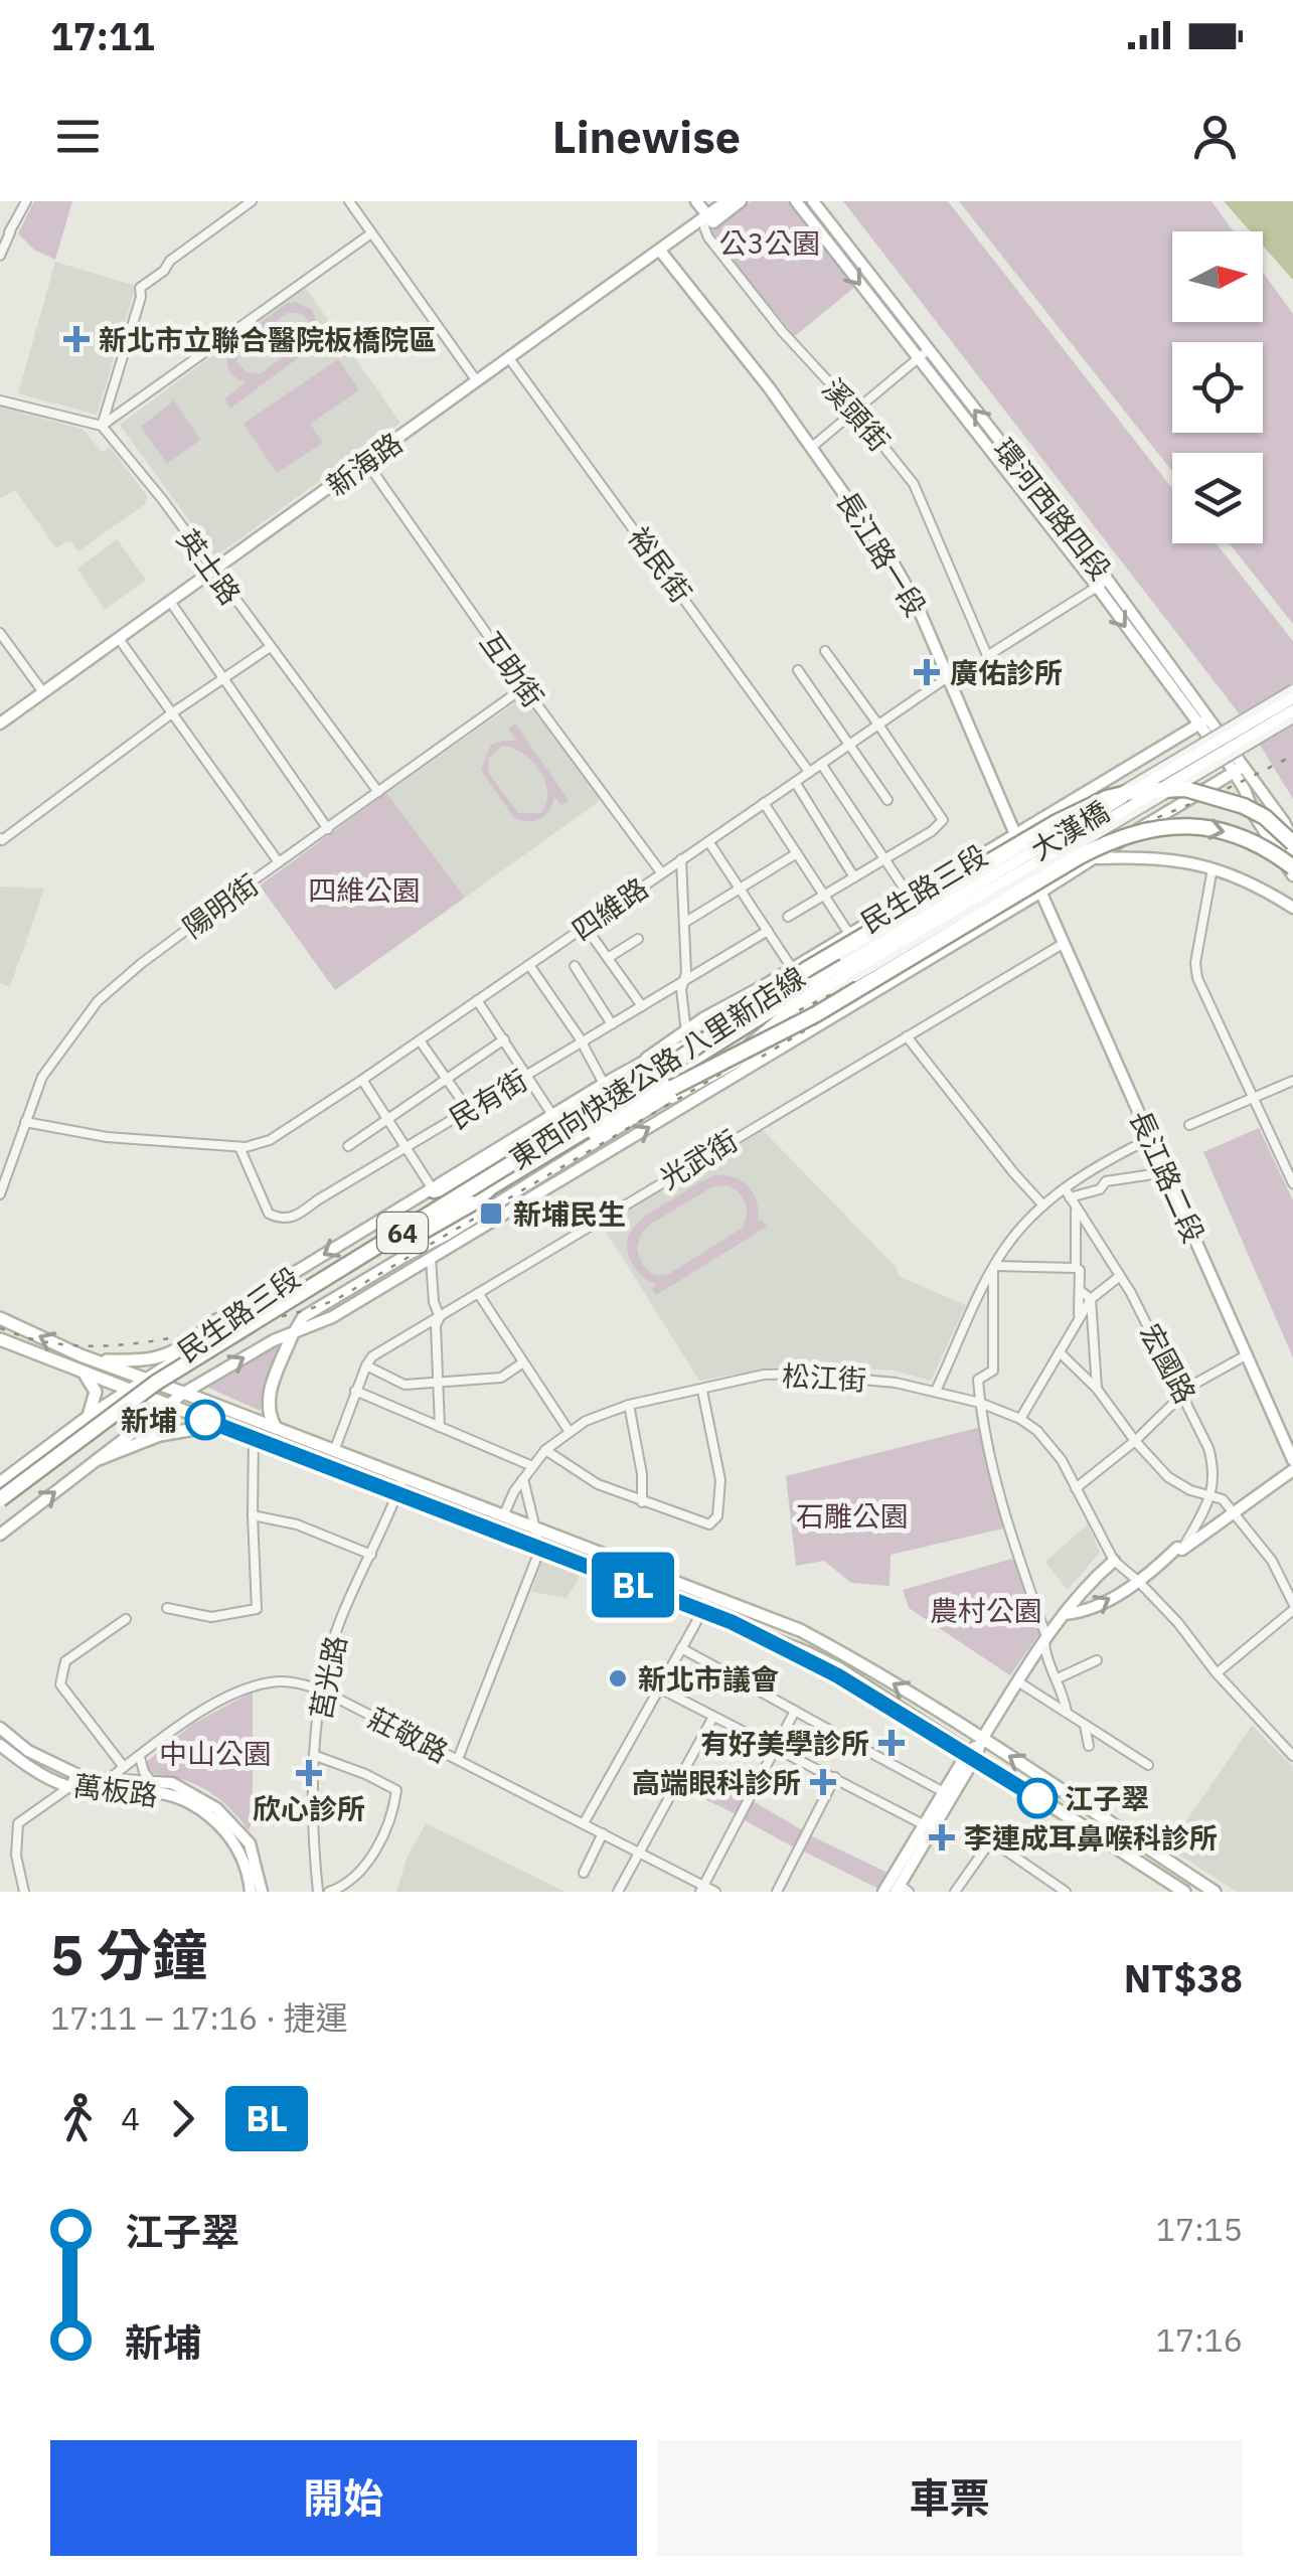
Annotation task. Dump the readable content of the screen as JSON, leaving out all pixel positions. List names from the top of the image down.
{
  "streets": {
    "highway": ["東西向快速公路 八里新店線", "64"],
    "street": [
      "溪頭街",
      "新海路",
      "環河西路四段",
      "長江路一段",
      "裕民街",
      "英士路",
      "互助街",
      "大漢橋",
      "民生路三段",
      "陽明街",
      "四維路",
      "民有街",
      "光武街",
      "長江路二段",
      "宏國路",
      "松江街",
      "莒光路",
      "莊敬路",
      "萬板路"
    ]
  },
  "crossings": [
    ["溪頭街", "新海路"],
    ["溪頭街", "環河西路四段"],
    ["新海路", "長江路一段"],
    ["新海路", "裕民街"],
    ["新海路", "英士路"],
    ["新海路", "互助街"],
    ["環河西路四段", "民生路三段"],
    ["環河西路四段", "東西向快速公路 八里新店線"],
    ["長江路一段", "民生路三段"],
    ["長江路一段", "四維路"],
    ["長江路一段", "長江路二段"],
    ["裕民街", "四維路"],
    ["英士路", "陽明街"],
    ["互助街", "陽明街"],
    ["互助街", "四維路"],
    ["大漢橋", "民生路三段"],
    ["民生路三段", "東西向快速公路 八里新店線"],
    ["民生路三段", "長江路二段"],
    ["四維路", "民有街"],
    ["光武街", "長江路二段"],
    ["莒光路", "莊敬路"],
    ["莊敬路", "萬板路"]
  ],
  "parks": [
    "公3公園",
    "四維公園",
    "石雕公園",
    "農村公園",
    "中山公園"
  ],
  "places": {
    "health": [
      "新北市立聯合醫院板橋院區",
      "廣佑診所",
      "有好美學診所",
      "欣心診所",
      "高端眼科診所",
      "李連成耳鼻喉科診所"
    ],
    "transit": ["新埔民生"],
    "other": ["新埔", "新北市議會", "江子翠"]
  },
  "lines": ["metro line BL"],
  "north": "right",
  "page": {
    "status": "17:11",
    "header": "Linewise",
    "on_map": "BL",
    "heading": ["5 分鐘", "17:11 – 17:16 · 捷運", "NT$38"],
    "legs": ["4", "BL"],
    "list": [
      {
        "name": "江子翠",
        "value": "17:15"
      },
      {
        "name": "新埔",
        "value": "17:16"
      }
    ],
    "buttons": ["開始", "車票"]
  }
}
